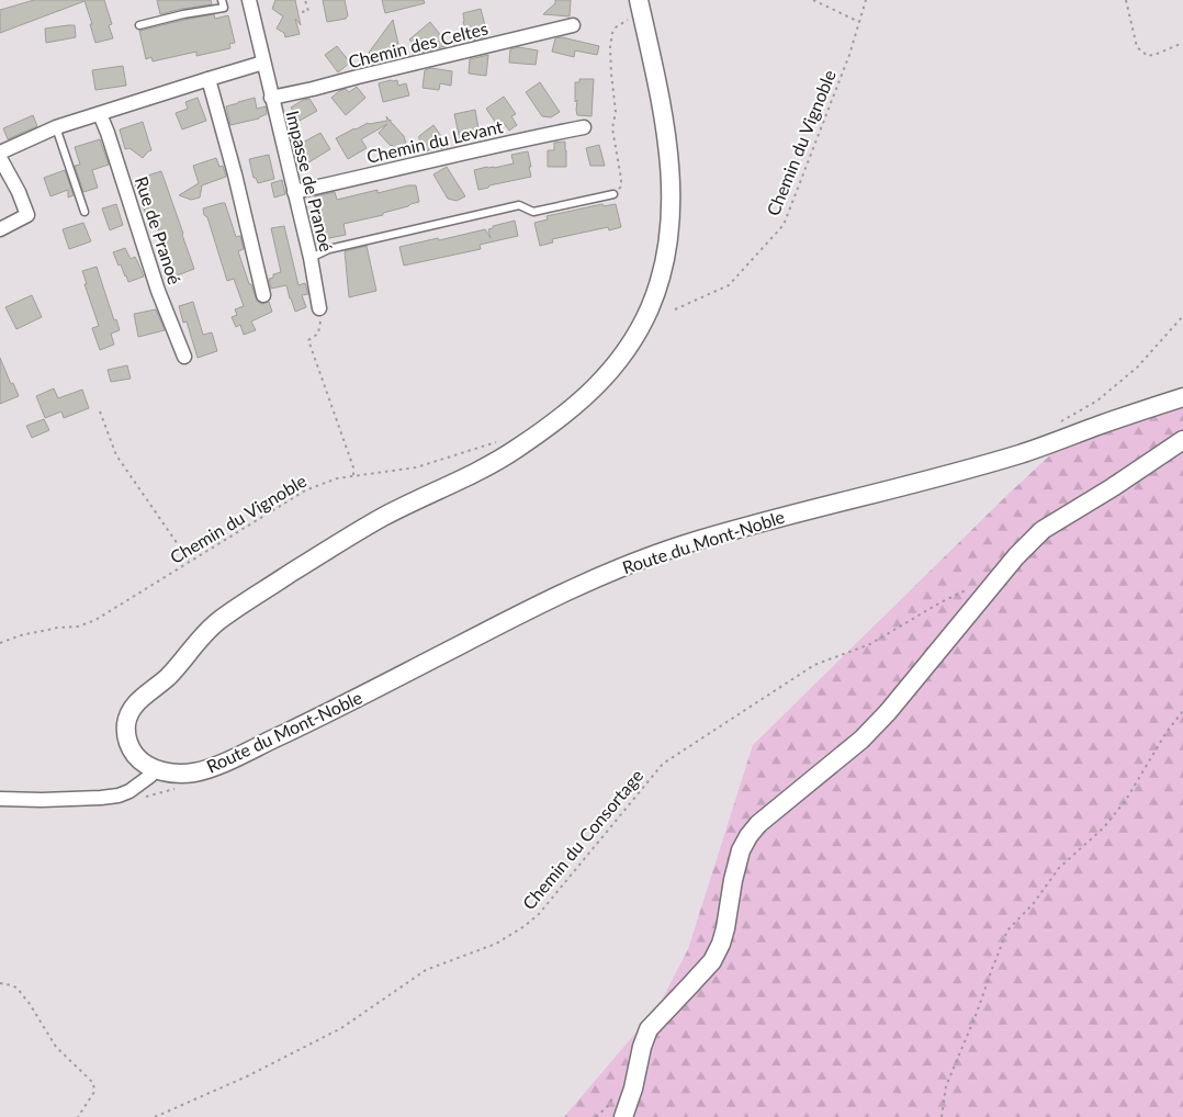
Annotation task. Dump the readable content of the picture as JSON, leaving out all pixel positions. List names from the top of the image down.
{
  "streets": {
    "street": [
      "Chemin des Celtes",
      "Chemin du Levant",
      "Impasse de Pranoé",
      "Rue de Pranoé",
      "Route du Mont-Noble"
    ],
    "path": ["Chemin du Vignoble", "Chemin du Consortage"]
  },
  "crossings": [
    ["Chemin des Celtes", "Impasse de Pranoé"],
    ["Chemin du Levant", "Impasse de Pranoé"]
  ]
}
